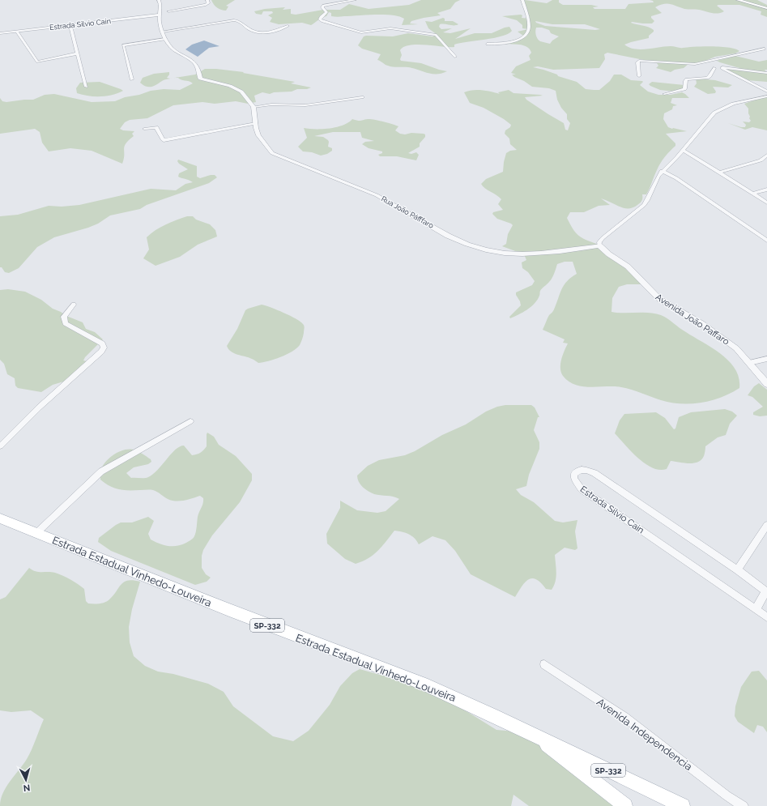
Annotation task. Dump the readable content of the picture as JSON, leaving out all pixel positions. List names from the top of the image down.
{
  "streets": {
    "main road": ["Estrada Estadual Vinhedo-Louveira", "SP-332"],
    "street": [
      "Estrada Silvio Cain",
      "Rua João Páfffaro",
      "Avenida João Paffaro",
      "Avenida Independencia"
    ]
  },
  "crossings": [
    ["Rua João Páfffaro", "Avenida João Paffaro"]
  ],
  "north": "bottom"
}
